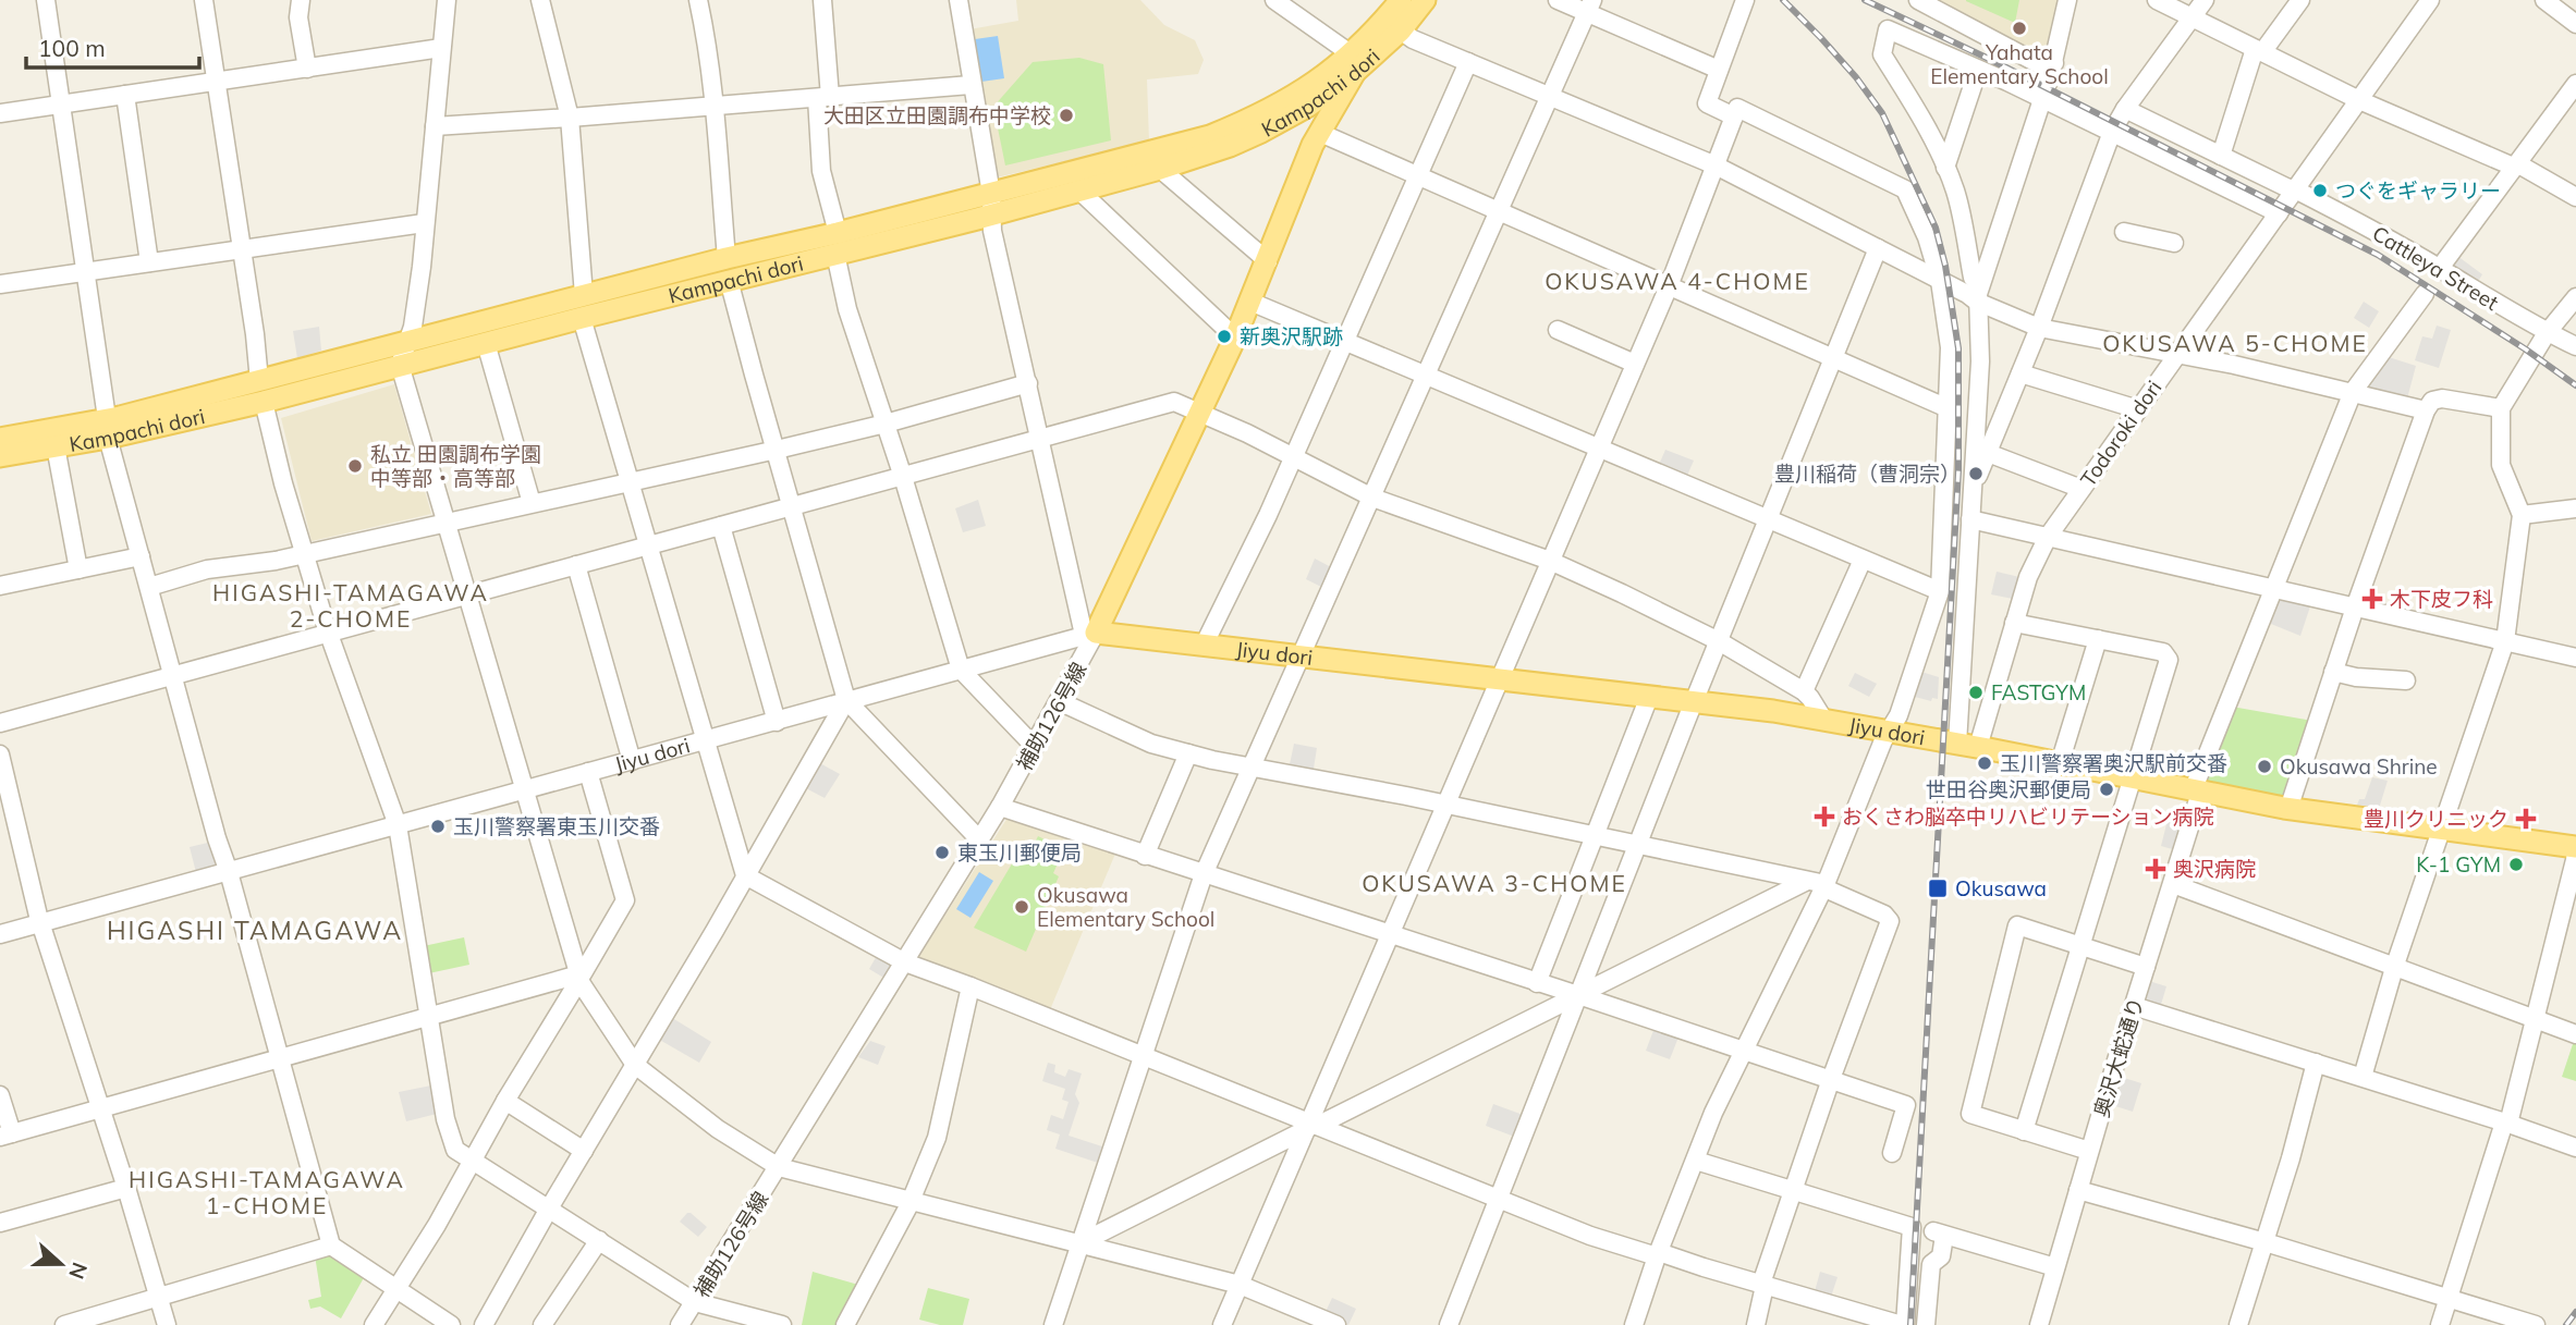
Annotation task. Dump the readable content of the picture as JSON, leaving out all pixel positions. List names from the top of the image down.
{
  "streets": {
    "main road": ["Kampachi dori", "Jiyu dori", "補助126号線"],
    "street": ["Cattleya Street", "Todoroki dori", "奥沢大蛇通り"]
  },
  "crossings": [
    ["Kampachi dori", "補助126号線"],
    ["Cattleya Street", "Todoroki dori"],
    ["Todoroki dori", "Jiyu dori"],
    ["Jiyu dori", "補助126号線"],
    ["Jiyu dori", "奥沢大蛇通り"]
  ],
  "districts": [
    "OKUSAWA 4-CHOME",
    "OKUSAWA 5-CHOME",
    "HIGASHI-TAMAGAWA 2-CHOME",
    "OKUSAWA 3-CHOME",
    "HIGASHI TAMAGAWA",
    "HIGASHI-TAMAGAWA 1-CHOME"
  ],
  "places": {
    "other": [
      "Yahata Elementary School",
      "大田区立田園調布中学校",
      "つぐをギャラリー",
      "新奥沢駅跡",
      "私立 田園調布学園 中等部・高等部",
      "豊川稲荷（曹洞宗）",
      "FASTGYM",
      "玉川警察署奥沢駅前交番",
      "Okusawa Shrine",
      "世田谷奥沢郵便局",
      "玉川警察署東玉川交番",
      "東玉川郵便局",
      "K-1 GYM",
      "Okusawa Elementary School"
    ],
    "health": [
      "木下皮フ科",
      "おくさわ脳卒中リハビリテーション病院",
      "豊川クリニック",
      "奥沢病院"
    ],
    "transit": ["Okusawa"]
  },
  "scale_bar": "100 m",
  "north": "right"
}
